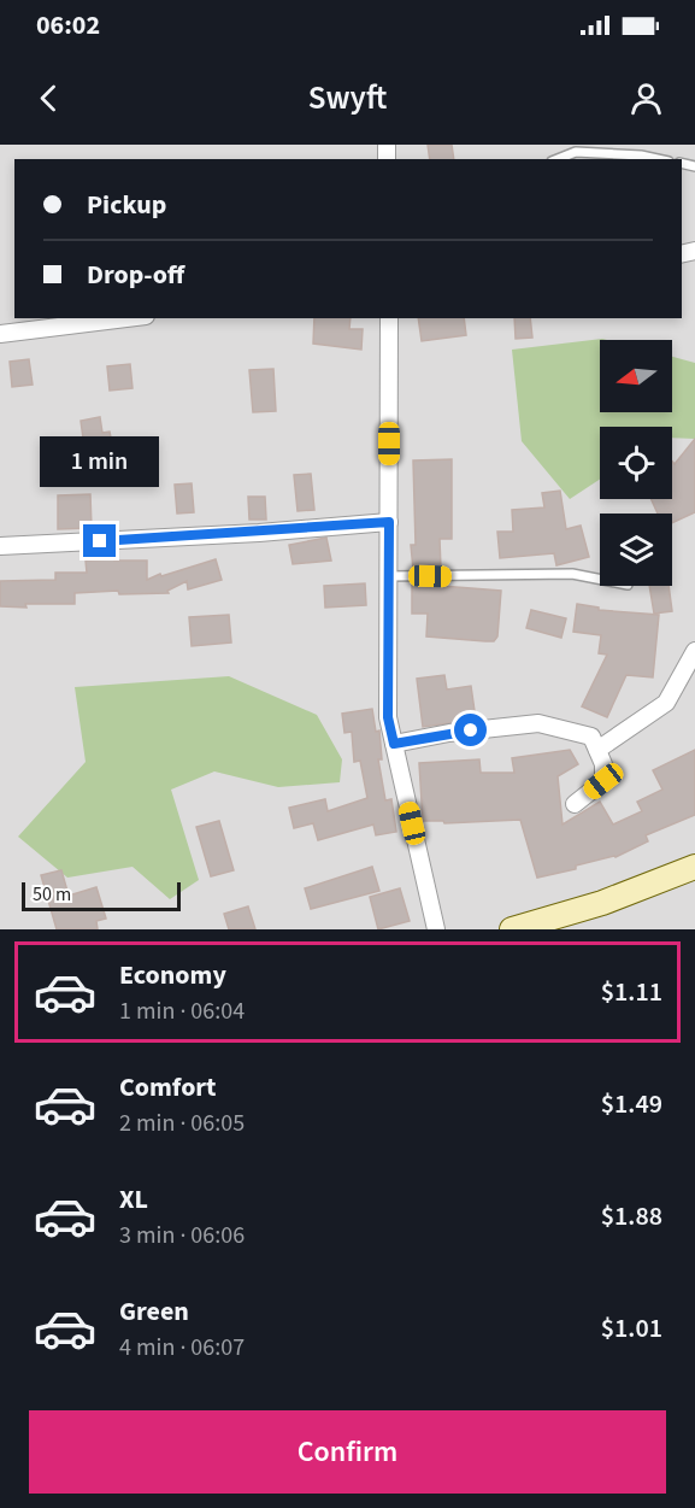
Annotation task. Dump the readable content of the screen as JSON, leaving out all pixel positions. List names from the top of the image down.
{
  "scale_bar": "50 m",
  "north": "left",
  "page": {
    "status": "06:02",
    "header": "Swyft",
    "banner": ["Pickup", "Drop-off"],
    "bubble": "1 min",
    "scale": "50 m",
    "list": [
      {
        "name": "Economy",
        "note": "1 min · 06:04",
        "value": "$1.11"
      },
      {
        "name": "Comfort",
        "note": "2 min · 06:05",
        "value": "$1.49"
      },
      {
        "name": "XL",
        "note": "3 min · 06:06",
        "value": "$1.88"
      },
      {
        "name": "Green",
        "note": "4 min · 06:07",
        "value": "$1.01"
      }
    ],
    "buttons": "Confirm"
  }
}
